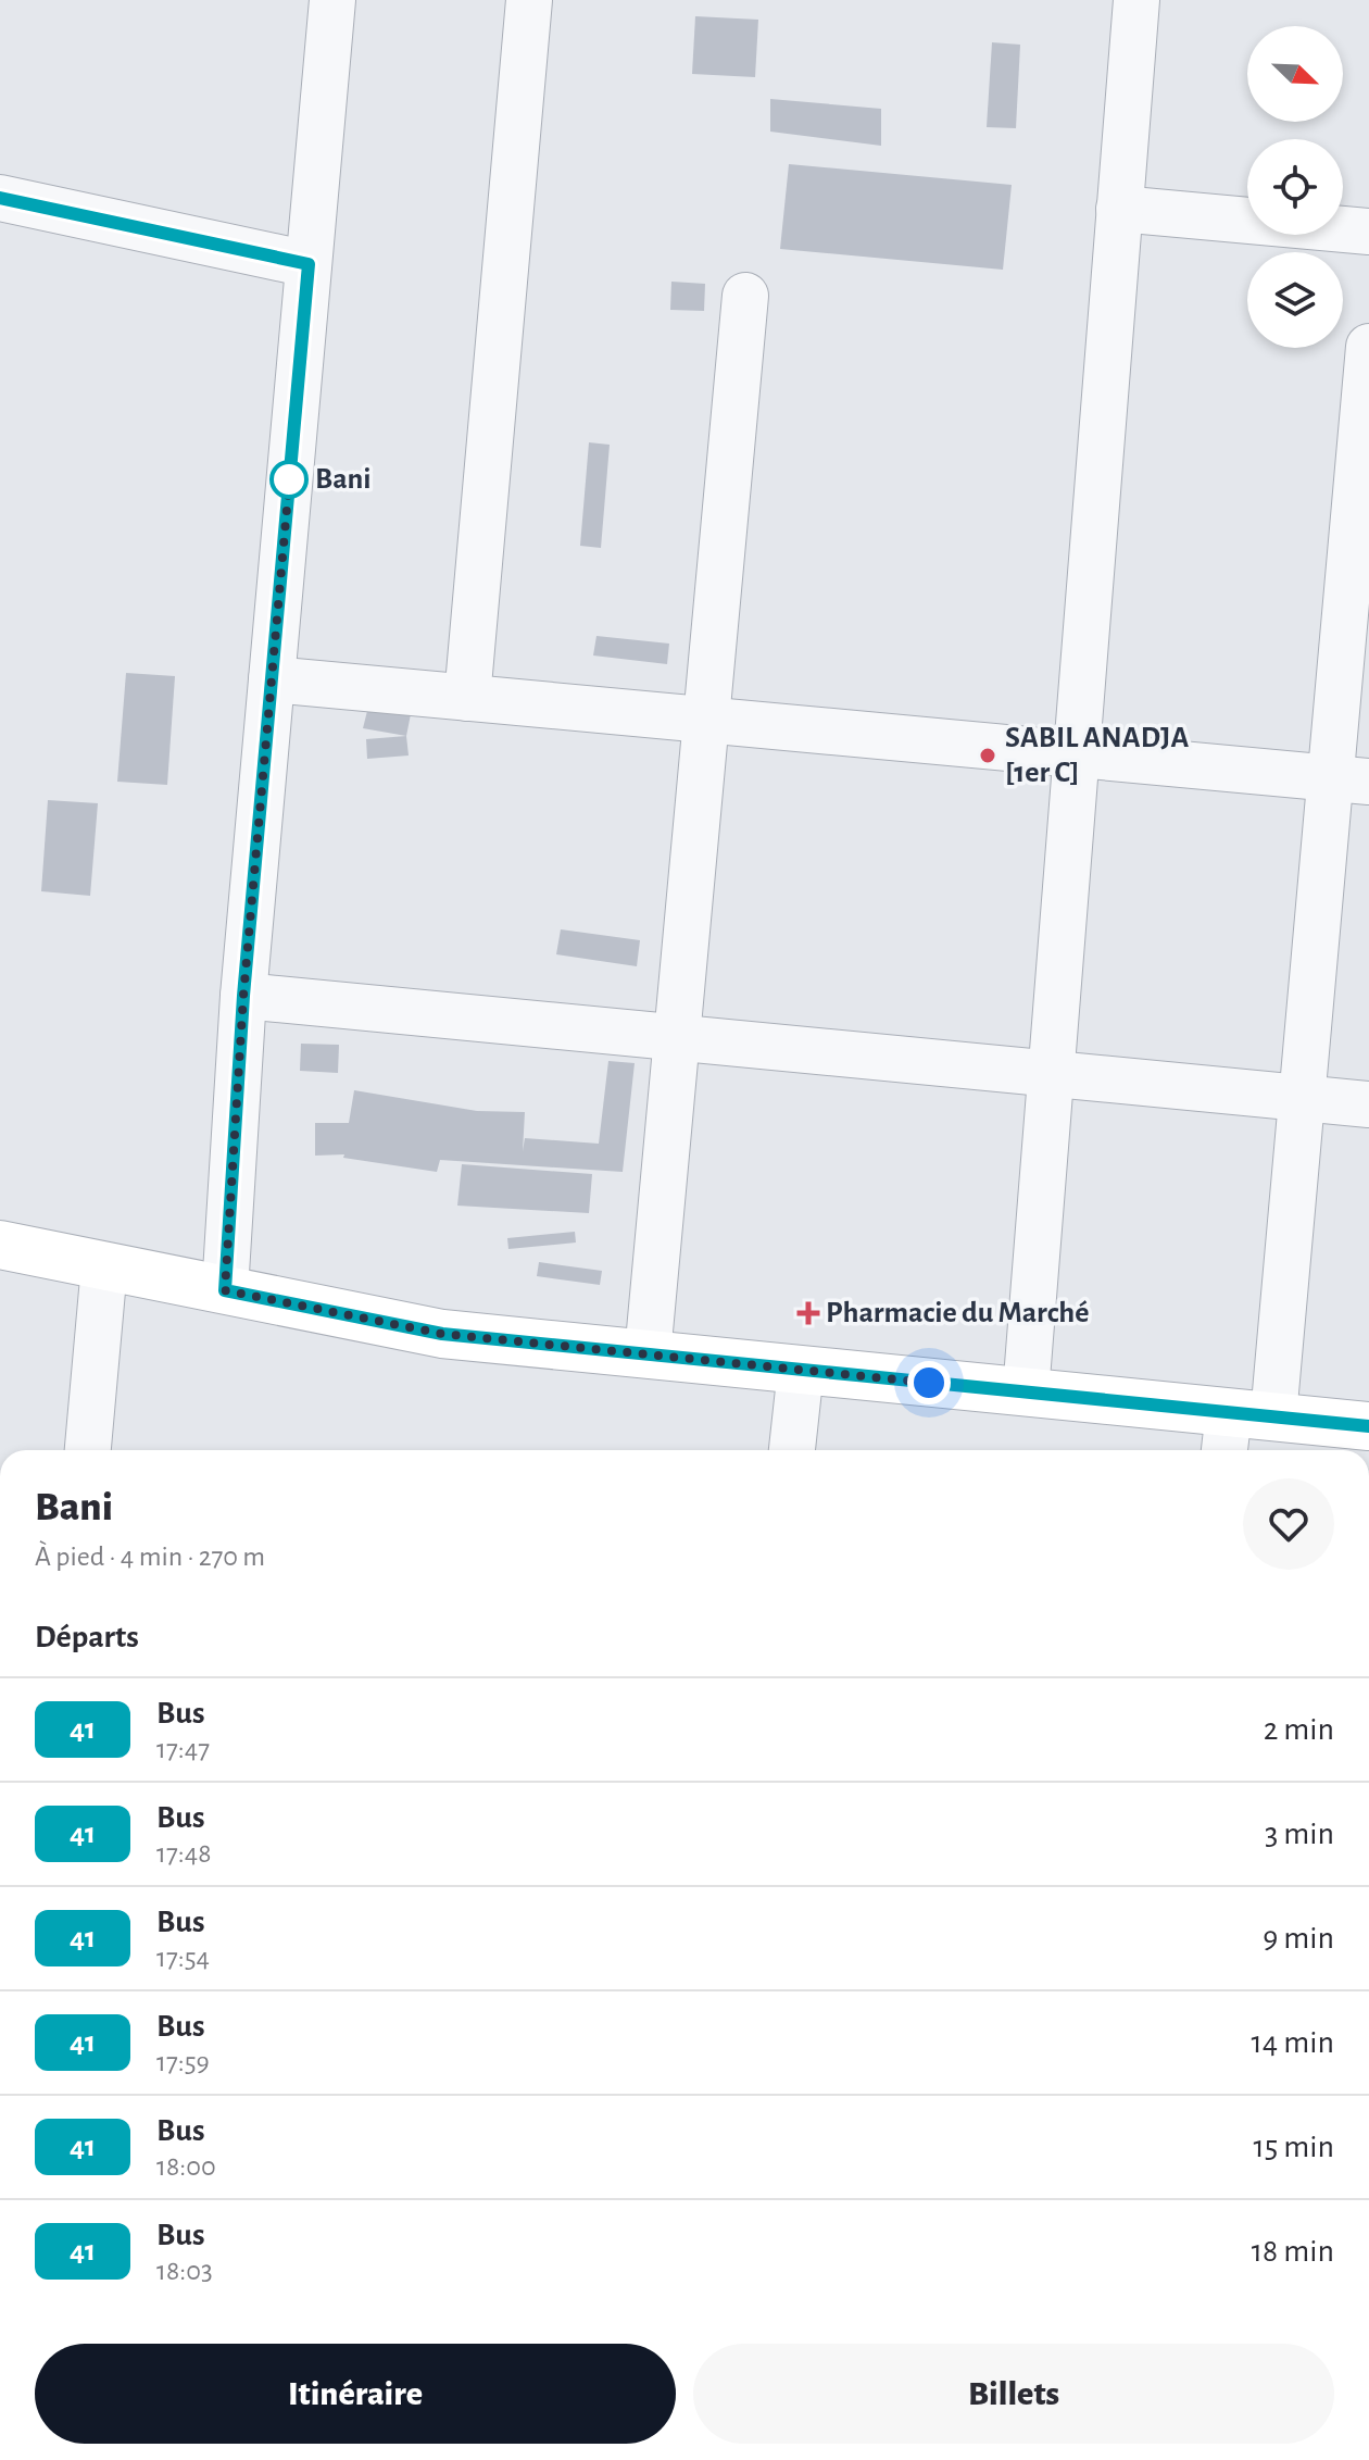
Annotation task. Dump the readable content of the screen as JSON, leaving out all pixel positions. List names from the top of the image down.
{
  "places": {
    "other": ["Bani", "SABIL ANADJA [1er C]"],
    "health": ["Pharmacie du Marché"]
  },
  "lines": ["bus line 41"],
  "north": "bottom right",
  "page": {
    "heading": [
      ["Bani", "À pied · 4 min · 270 m"],
      "Départs"
    ],
    "list": [
      {
        "mark": "41",
        "name": "Bus",
        "note": "17:47",
        "value": "2 min"
      },
      {
        "mark": "41",
        "name": "Bus",
        "note": "17:48",
        "value": "3 min"
      },
      {
        "mark": "41",
        "name": "Bus",
        "note": "17:54",
        "value": "9 min"
      },
      {
        "mark": "41",
        "name": "Bus",
        "note": "17:59",
        "value": "14 min"
      },
      {
        "mark": "41",
        "name": "Bus",
        "note": "18:00",
        "value": "15 min"
      },
      {
        "mark": "41",
        "name": "Bus",
        "note": "18:03",
        "value": "18 min"
      }
    ],
    "buttons": ["Itinéraire", "Billets"]
  }
}
